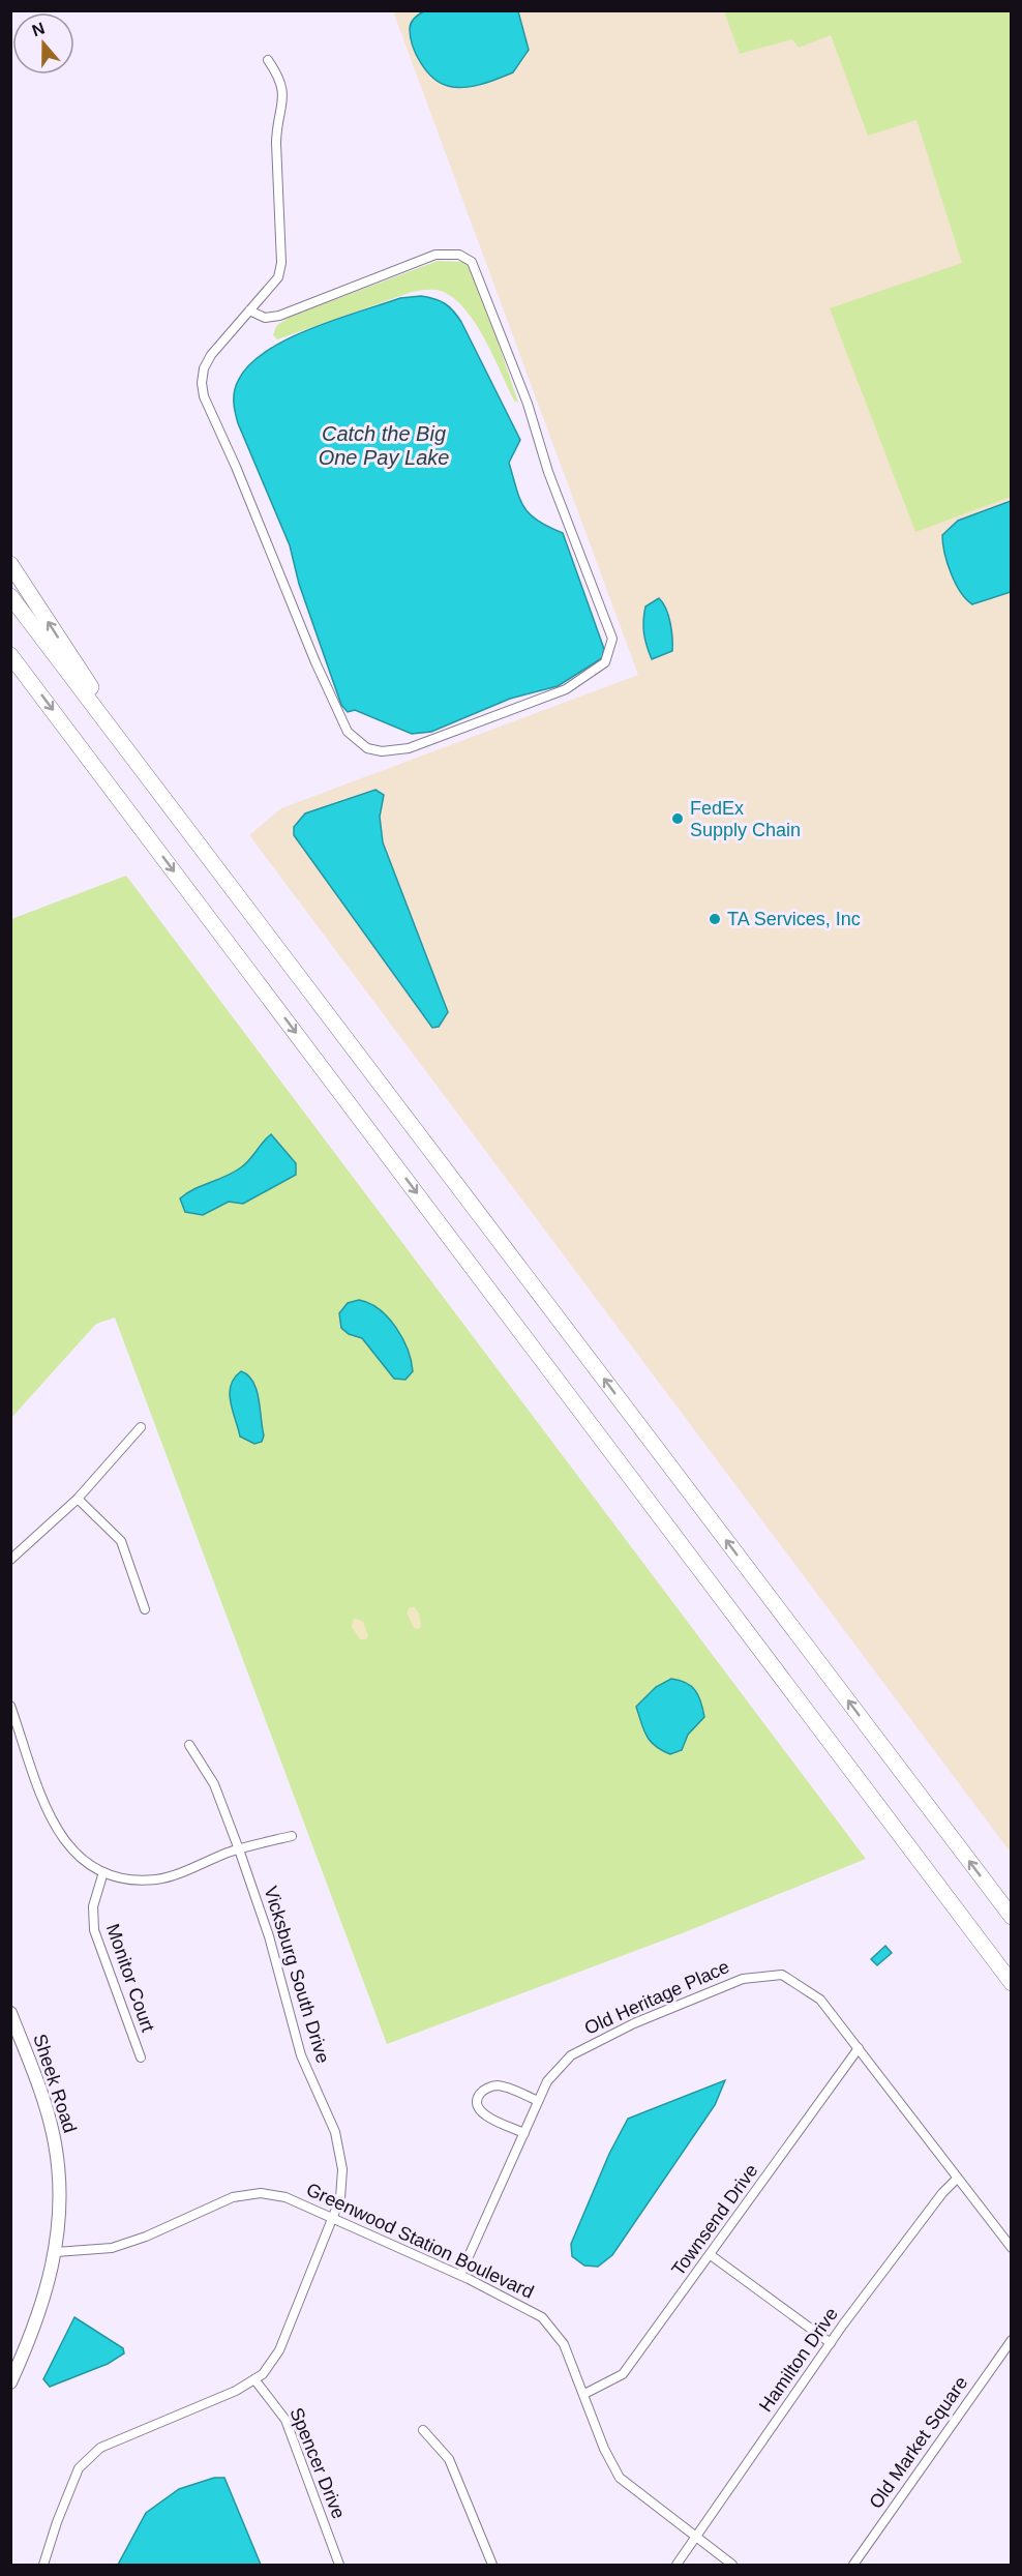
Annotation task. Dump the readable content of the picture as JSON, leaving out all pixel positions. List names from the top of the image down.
{
  "streets": {
    "street": [
      "Vicksburg South Drive",
      "Monitor Court",
      "Old Heritage Place",
      "Sheek Road",
      "Townsend Drive",
      "Greenwood Station Boulevard",
      "Hamilton Drive",
      "Old Market Square",
      "Spencer Drive"
    ]
  },
  "crossings": [
    ["Vicksburg South Drive", "Greenwood Station Boulevard"],
    ["Vicksburg South Drive", "Spencer Drive"],
    ["Old Heritage Place", "Townsend Drive"],
    ["Old Heritage Place", "Greenwood Station Boulevard"],
    ["Sheek Road", "Greenwood Station Boulevard"],
    ["Townsend Drive", "Greenwood Station Boulevard"],
    ["Greenwood Station Boulevard", "Hamilton Drive"]
  ],
  "water": ["Catch the Big One Pay Lake"],
  "places": ["FedEx Supply Chain", "TA Services, Inc"],
  "north": "top"
}
